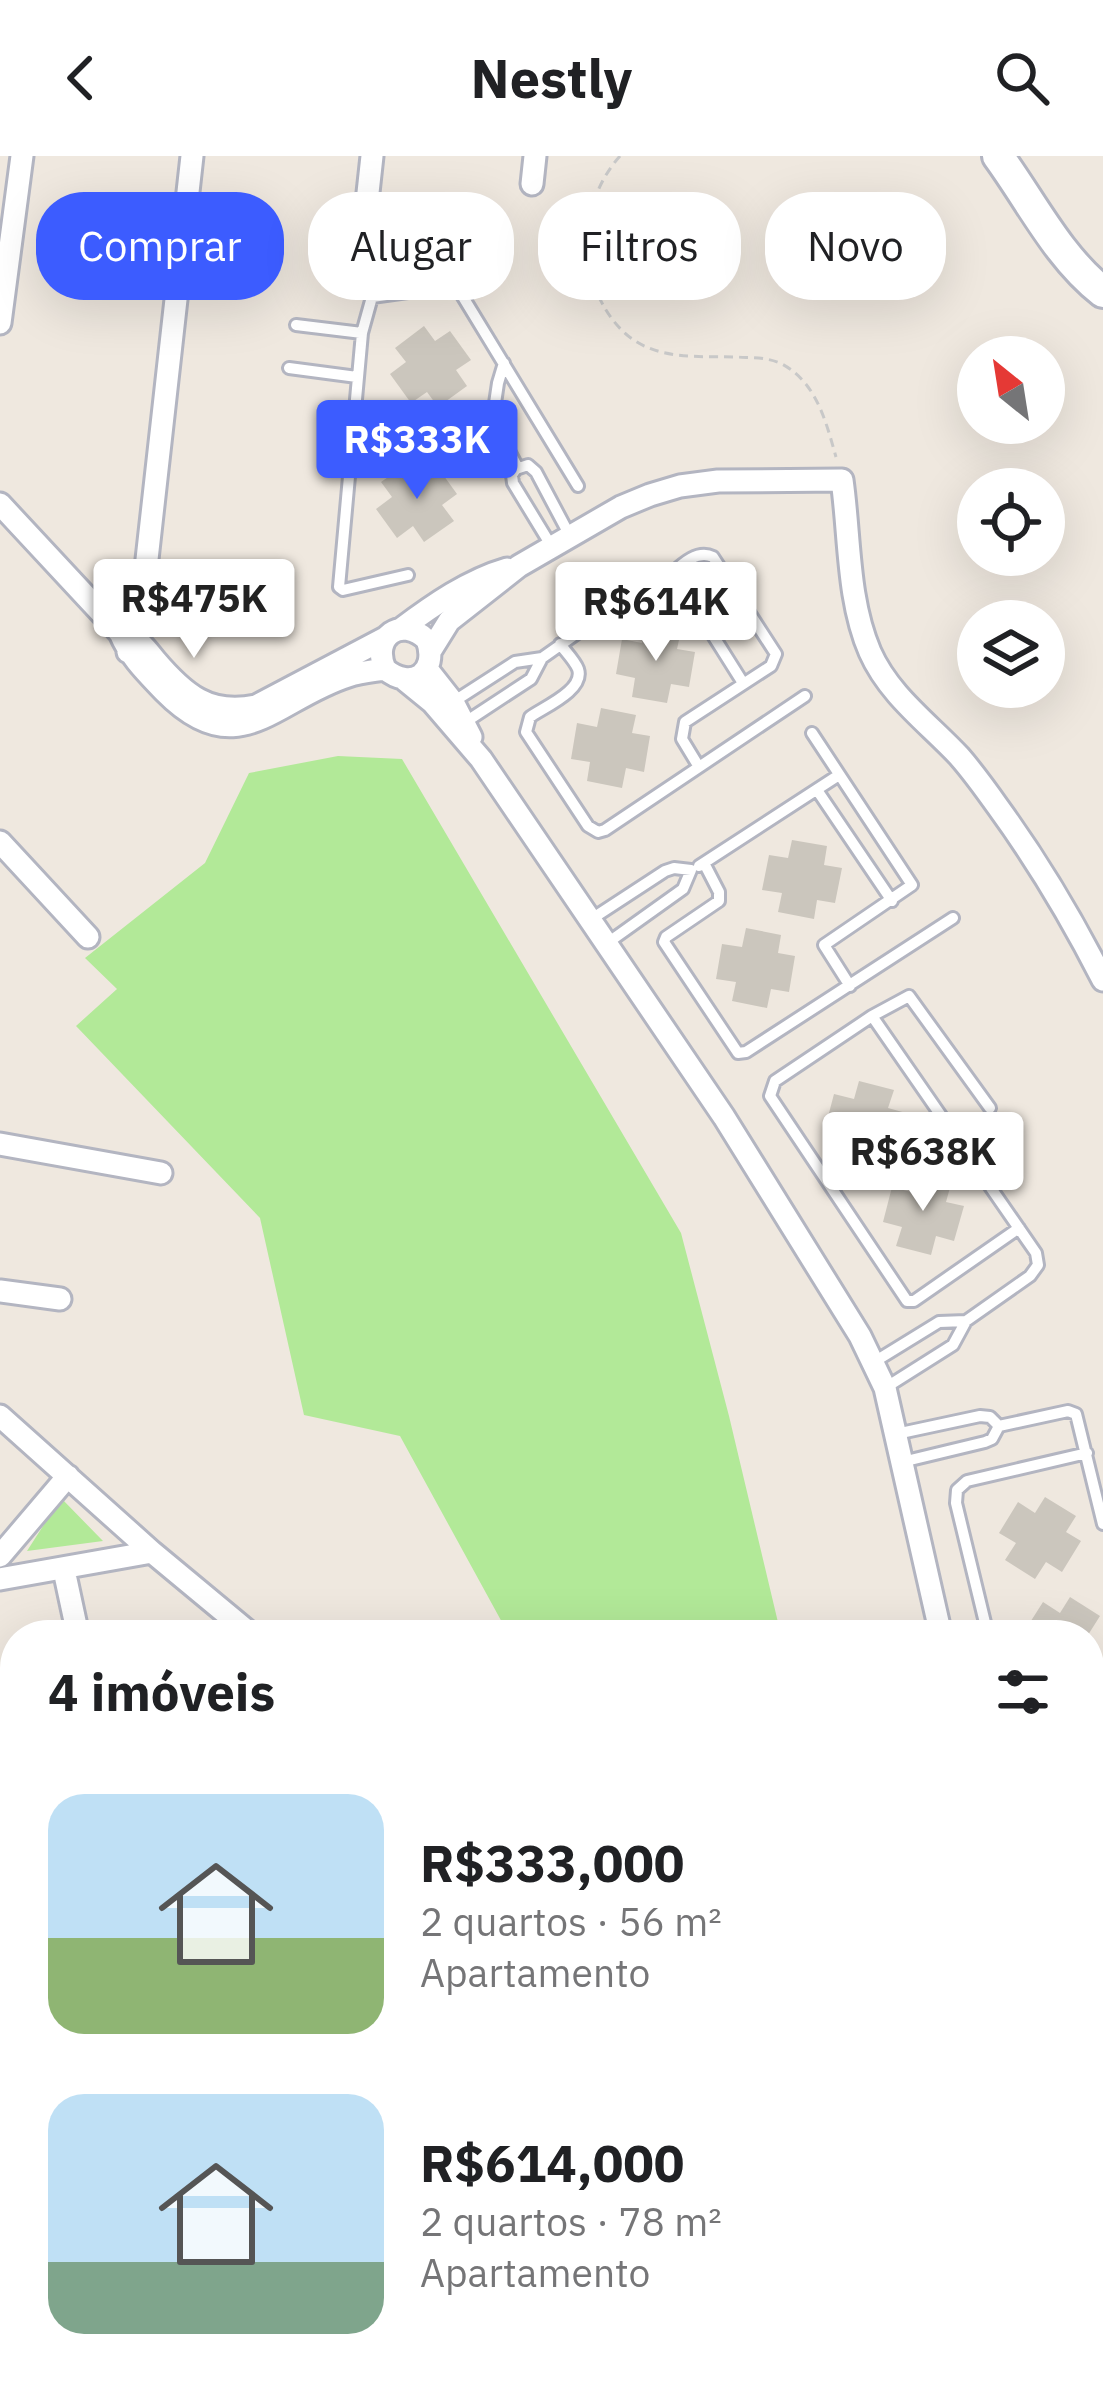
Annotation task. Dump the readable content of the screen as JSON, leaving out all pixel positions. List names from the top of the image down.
{
  "north": "top left",
  "page": {
    "header": "Nestly",
    "chip": [
      "Comprar",
      "Alugar",
      "Filtros",
      "Novo"
    ],
    "price": [
      "R$333K",
      "R$475K",
      "R$614K",
      "R$638K"
    ],
    "heading": "4 imóveis",
    "list": [
      {
        "name": "R$333,000",
        "note": "2 quartos · 56 m² · Apartamento"
      },
      {
        "name": "R$614,000",
        "note": "2 quartos · 78 m² · Apartamento"
      }
    ]
  }
}
